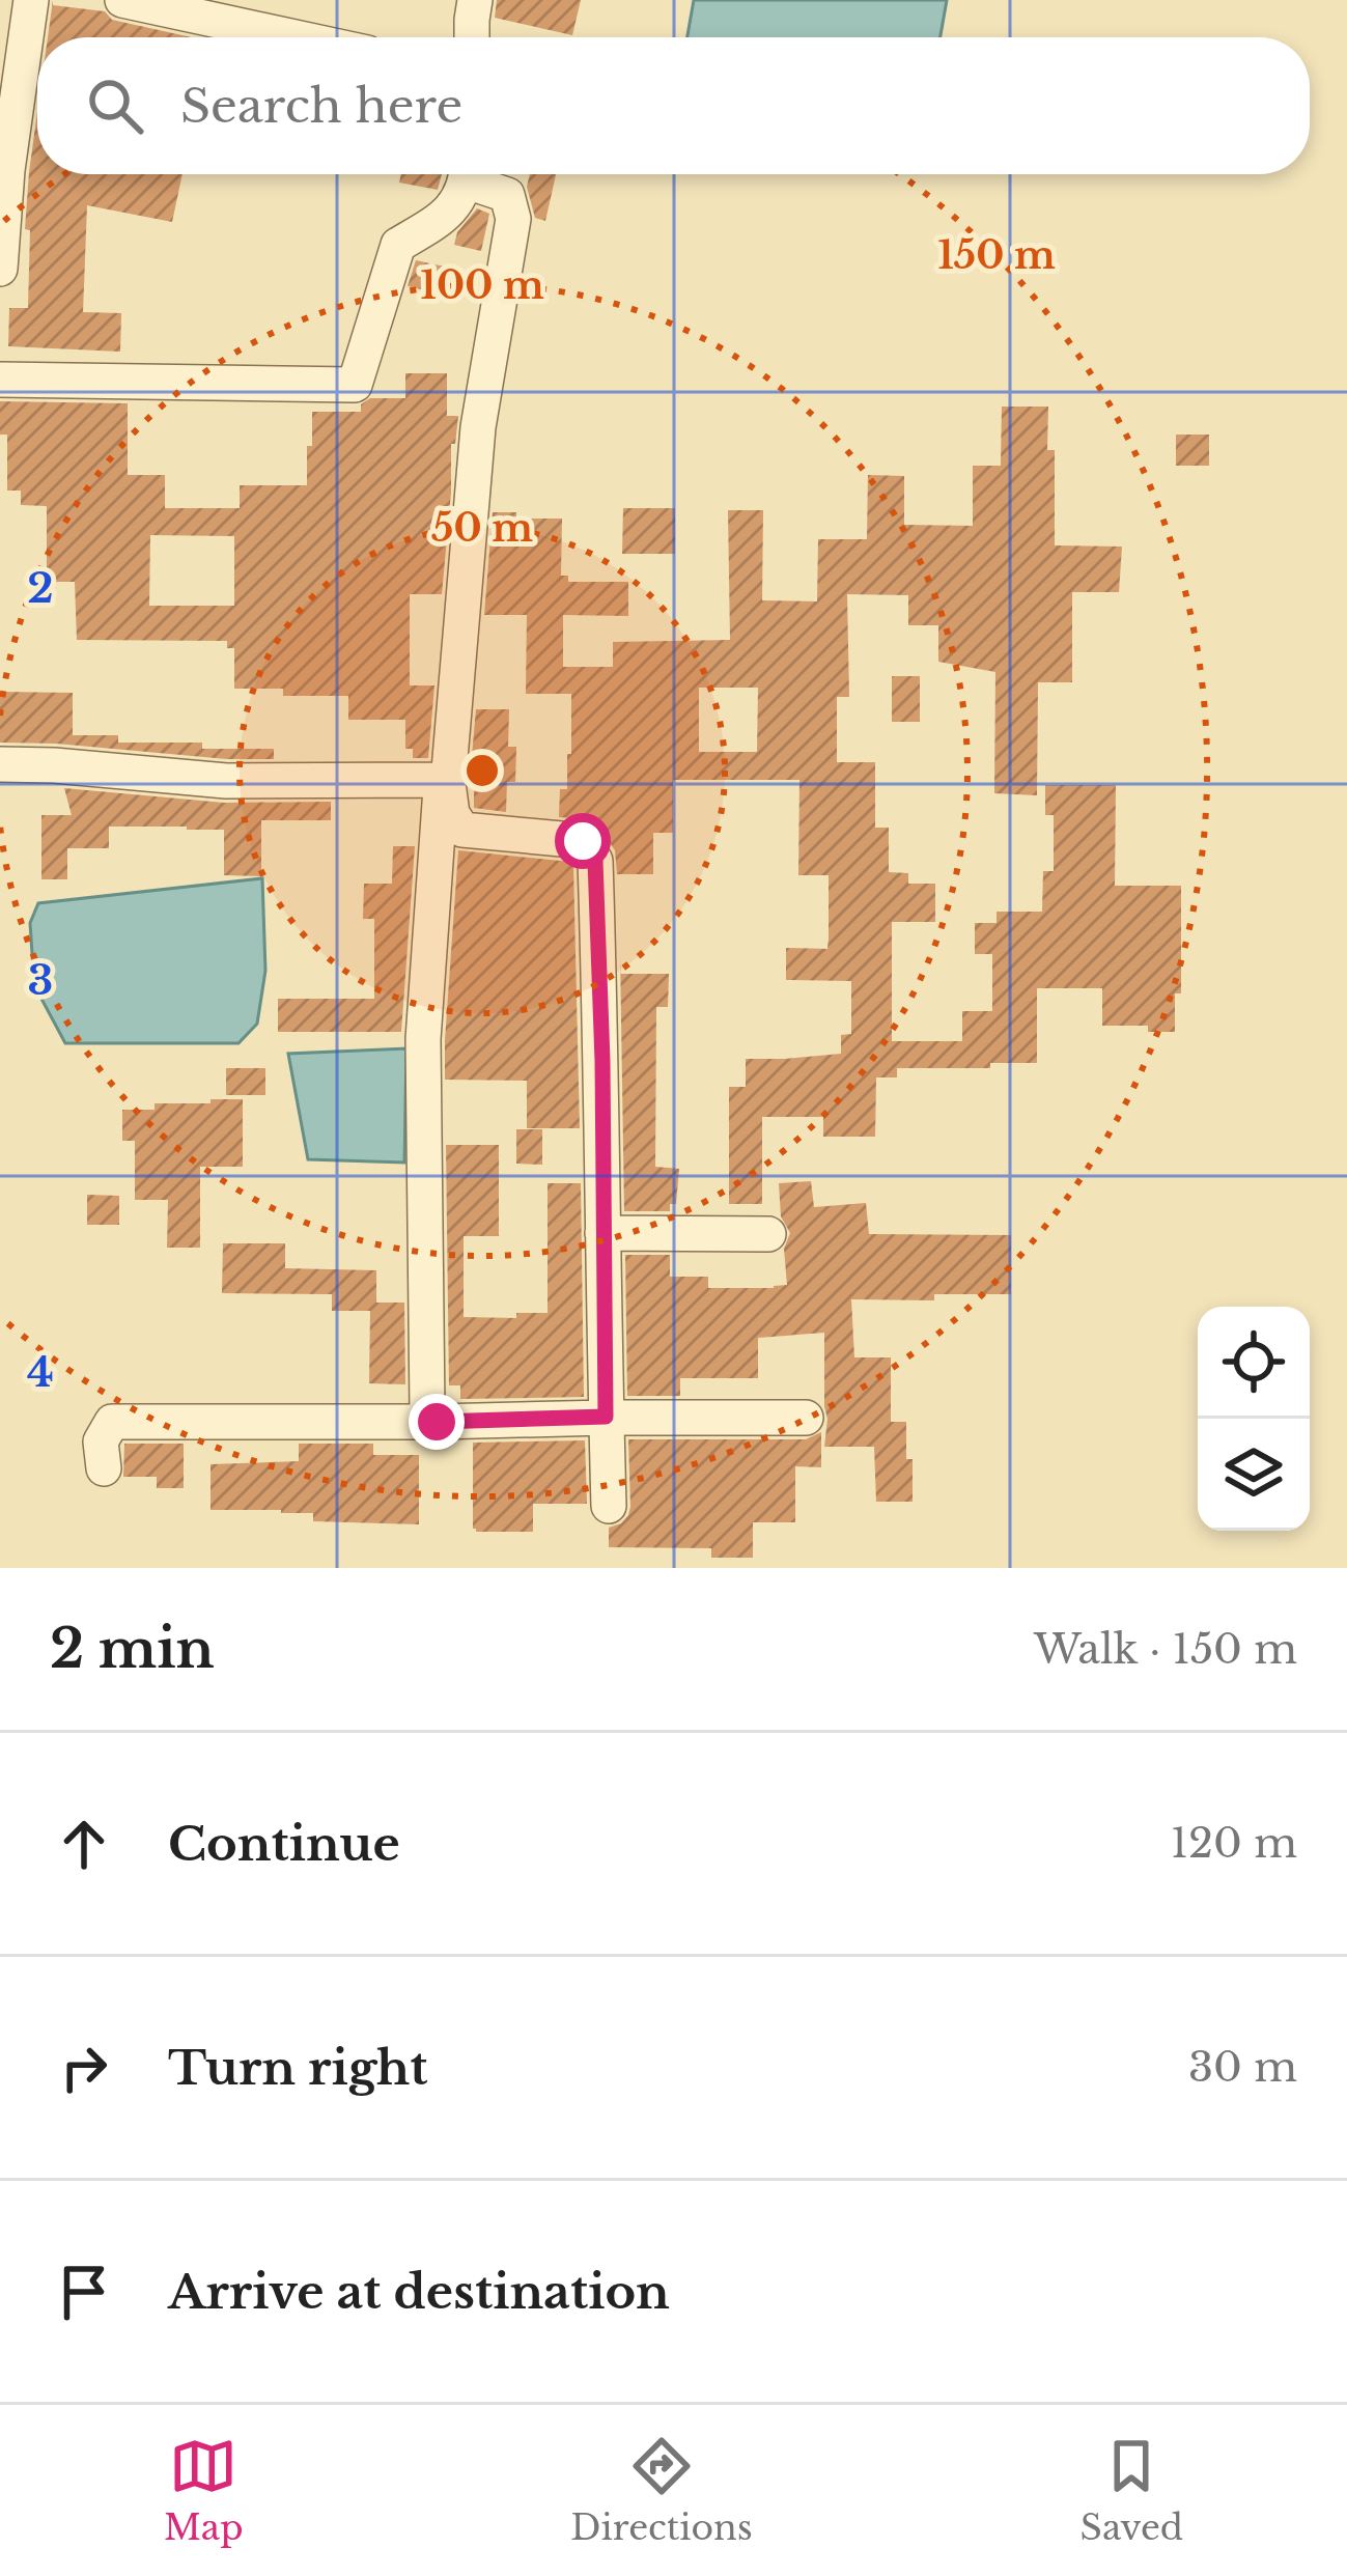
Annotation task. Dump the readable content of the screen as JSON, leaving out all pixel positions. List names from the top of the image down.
{
  "page": {
    "search": "Search here",
    "heading": ["2 min", "Walk · 150 m"],
    "list": [
      ["Continue", "120 m"],
      ["Turn right", "30 m"],
      "Arrive at destination"
    ],
    "nav": ["Map", "Directions", "Saved"]
  },
  "grid": {
    "rows": ["2", "3", "4"]
  },
  "rings": ["150 m", "100 m", "50 m"]
}
